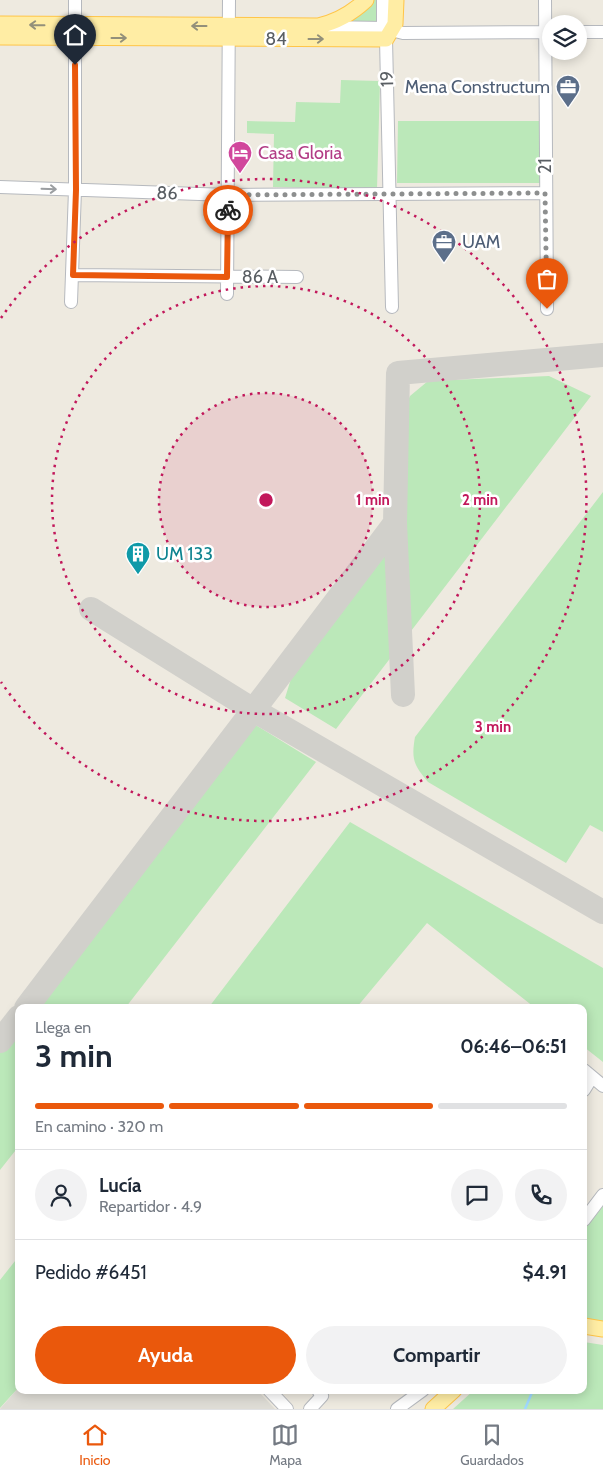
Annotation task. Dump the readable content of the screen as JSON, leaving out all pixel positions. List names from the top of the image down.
{
  "streets": {
    "main road": ["84"],
    "street": [
      "19",
      "21",
      "86",
      "86 A"
    ]
  },
  "crossings": [
    ["84", "19"],
    ["19", "86"],
    ["21", "86"]
  ],
  "places": {
    "office": ["Mena Constructum", "UAM"],
    "hotel": ["Casa Gloria"],
    "building": ["UM 133"]
  },
  "page": {
    "heading": ["3 min", "Llega en", "06:46–06:51"],
    "panel": [
      "Lucía",
      "Repartidor · 4.9",
      "Pedido #6451",
      "$4.91"
    ],
    "bar": "En camino · 320 m",
    "buttons": ["Ayuda", "Compartir"],
    "tabs": ["Inicio", "Mapa", "Guardados"]
  },
  "rings": ["1 min", "2 min", "3 min"]
}
